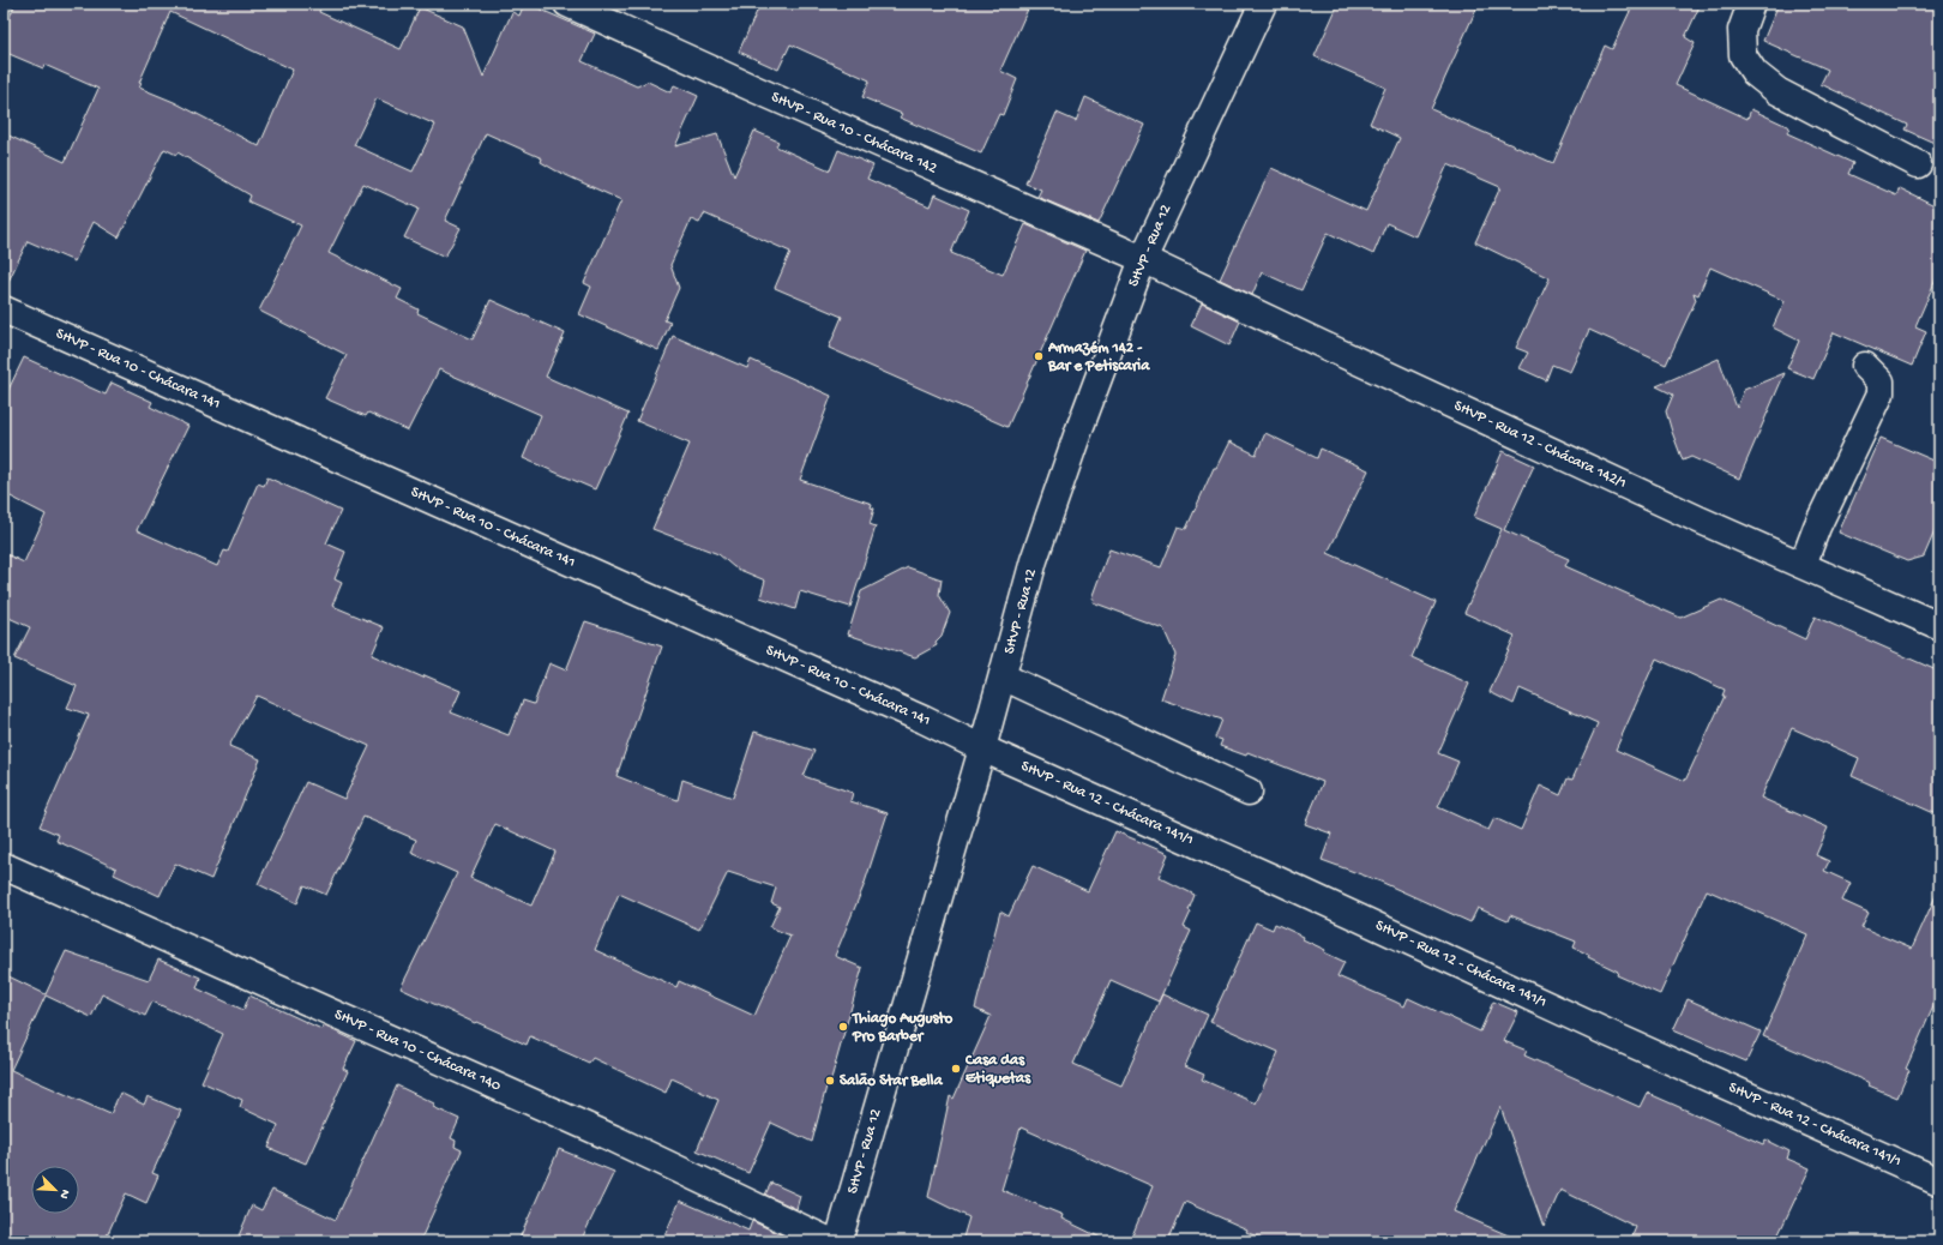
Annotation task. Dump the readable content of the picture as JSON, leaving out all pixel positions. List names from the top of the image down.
{
  "streets": {
    "street": [
      "SHVP - Rua 10 - Chácara 142",
      "SHVP - Rua 12",
      "SHVP - Rua 10 - Chácara 141",
      "SHVP - Rua 12 - Chácara 142/1",
      "SHVP - Rua 12 - Chácara 141/1",
      "SHVP - Rua 10 - Chácara 140"
    ]
  },
  "crossings": [
    ["SHVP - Rua 10 - Chácara 142", "SHVP - Rua 12"],
    ["SHVP - Rua 10 - Chácara 142", "SHVP - Rua 12 - Chácara 142/1"],
    ["SHVP - Rua 12", "SHVP - Rua 10 - Chácara 141"],
    ["SHVP - Rua 12", "SHVP - Rua 12 - Chácara 142/1"],
    ["SHVP - Rua 12", "SHVP - Rua 12 - Chácara 141/1"],
    ["SHVP - Rua 10 - Chácara 141", "SHVP - Rua 12 - Chácara 141/1"]
  ],
  "places": [
    "Armazém 142 - Bar e Petiscaria",
    "Thiago Augusto Pro Barber",
    "Casa das Etiquetas",
    "Salão Star Bella"
  ],
  "north": "bottom right"
}
